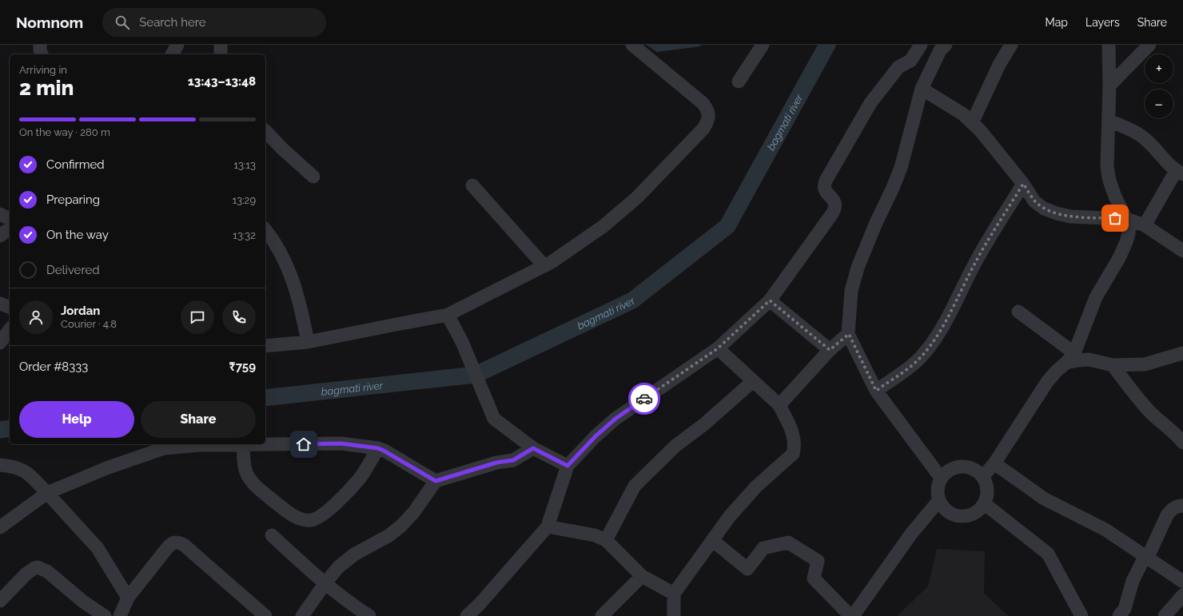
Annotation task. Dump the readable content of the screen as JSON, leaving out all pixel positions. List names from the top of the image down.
{
  "water": ["bagmati river"],
  "page": {
    "header": "Nomnom",
    "search": "Search here",
    "nav": ["Map", "Layers", "Share"],
    "map_buttons": ["+", "−"],
    "heading": ["2 min", "Arriving in", "13:43–13:48"],
    "panel": [
      "Jordan",
      "Courier · 4.8",
      "Order #8333",
      "₹759"
    ],
    "bar": "On the way · 280 m",
    "list": [
      ["Confirmed", "13:13"],
      ["Preparing", "13:29"],
      ["On the way", "13:32"],
      "Delivered"
    ],
    "buttons": ["Help", "Share"]
  }
}
